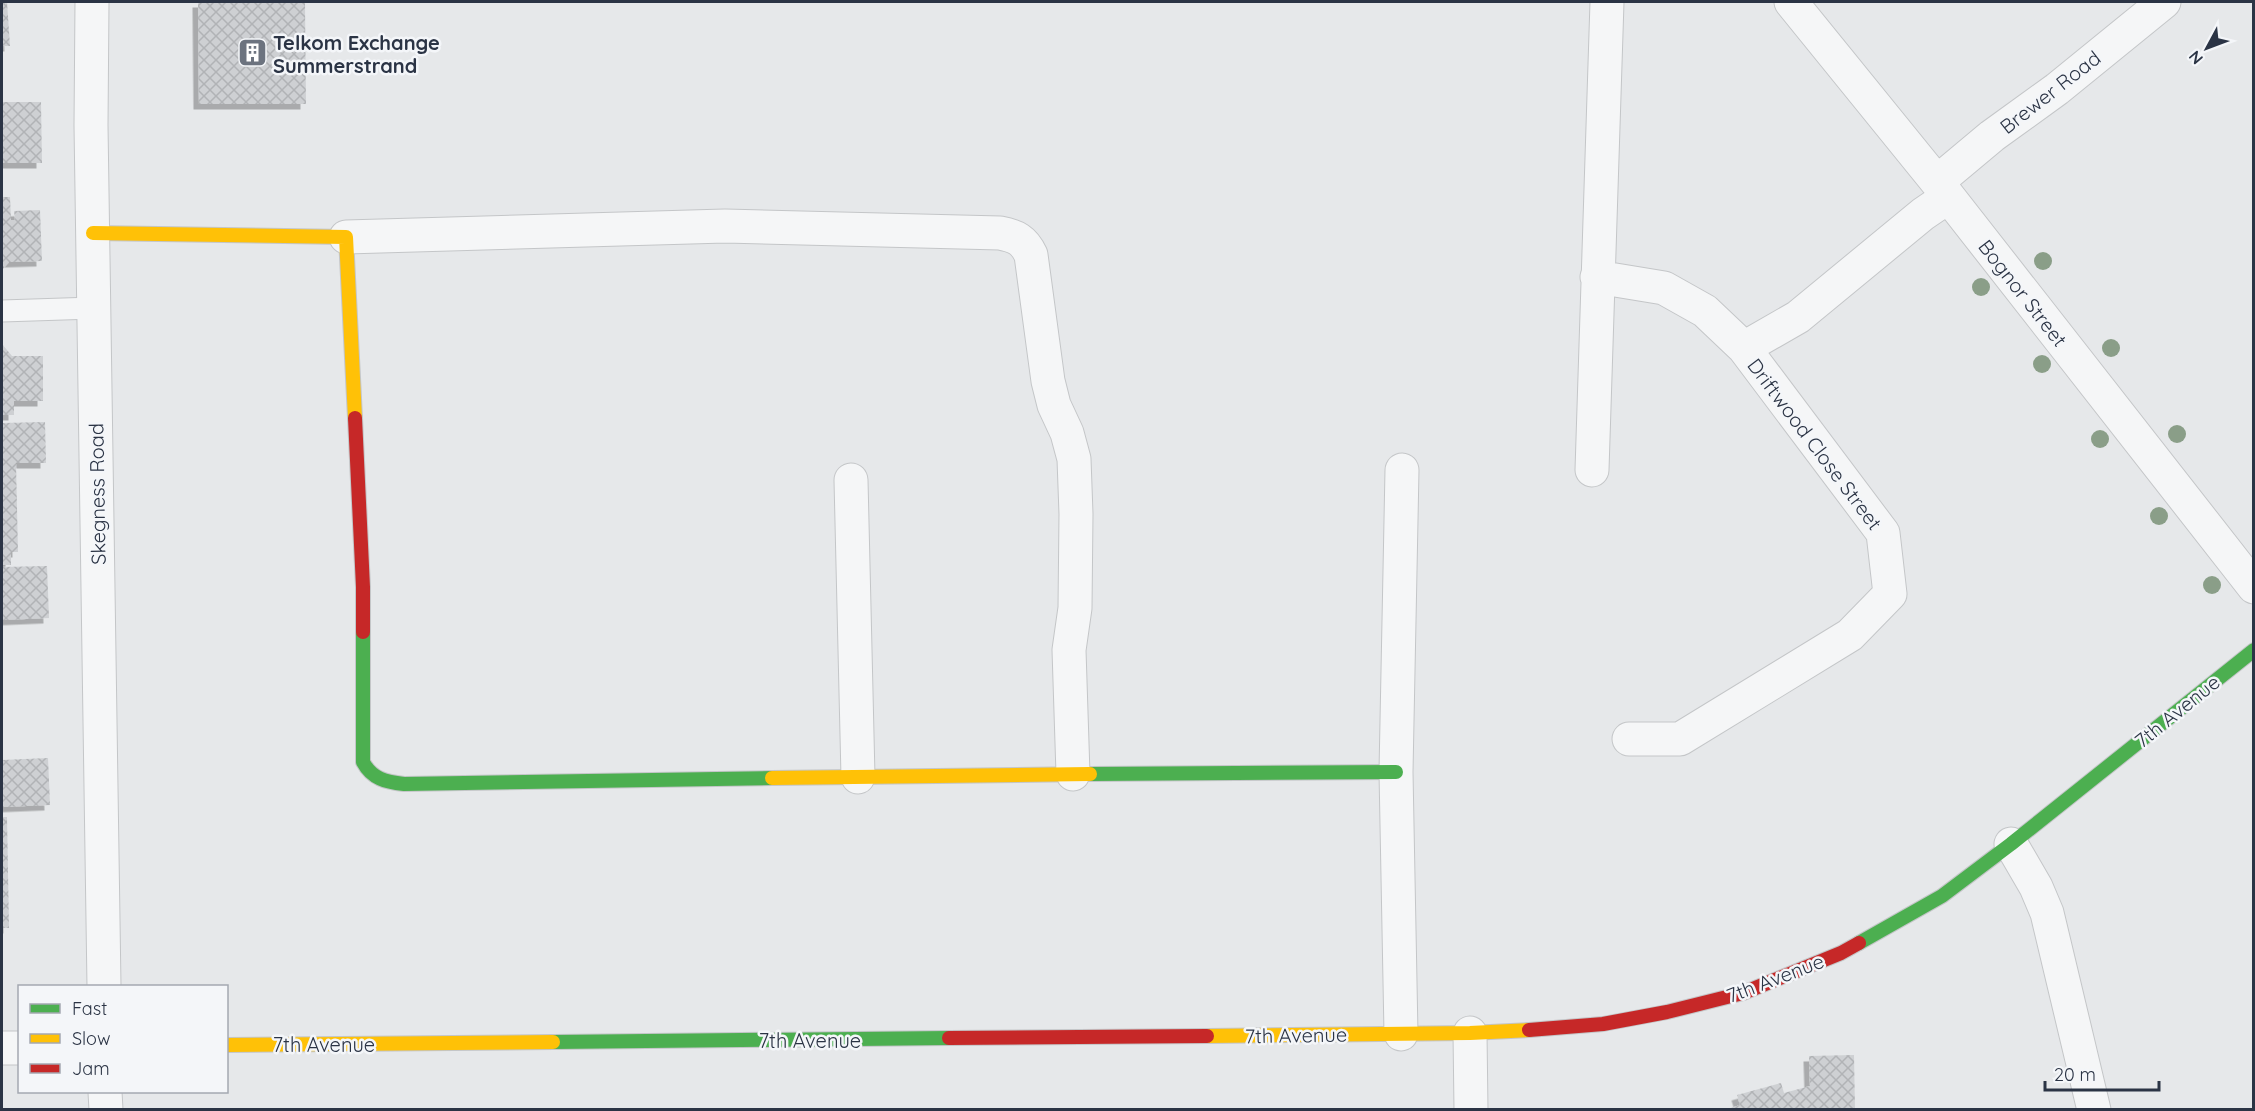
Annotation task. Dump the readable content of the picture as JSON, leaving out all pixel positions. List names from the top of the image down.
{
  "streets": {
    "street": [
      "Brewer Road",
      "Bognor Street",
      "Driftwood Close Street",
      "Skegness Road",
      "7th Avenue"
    ]
  },
  "crossings": [
    ["Brewer Road", "Bognor Street"],
    ["Brewer Road", "Driftwood Close Street"],
    ["Bognor Street", "Driftwood Close Street"]
  ],
  "places": {
    "building": ["Telkom Exchange Summerstrand"]
  },
  "legend": ["Fast", "Slow", "Jam"],
  "scale_bar": "20 m",
  "north": "bottom left"
}
